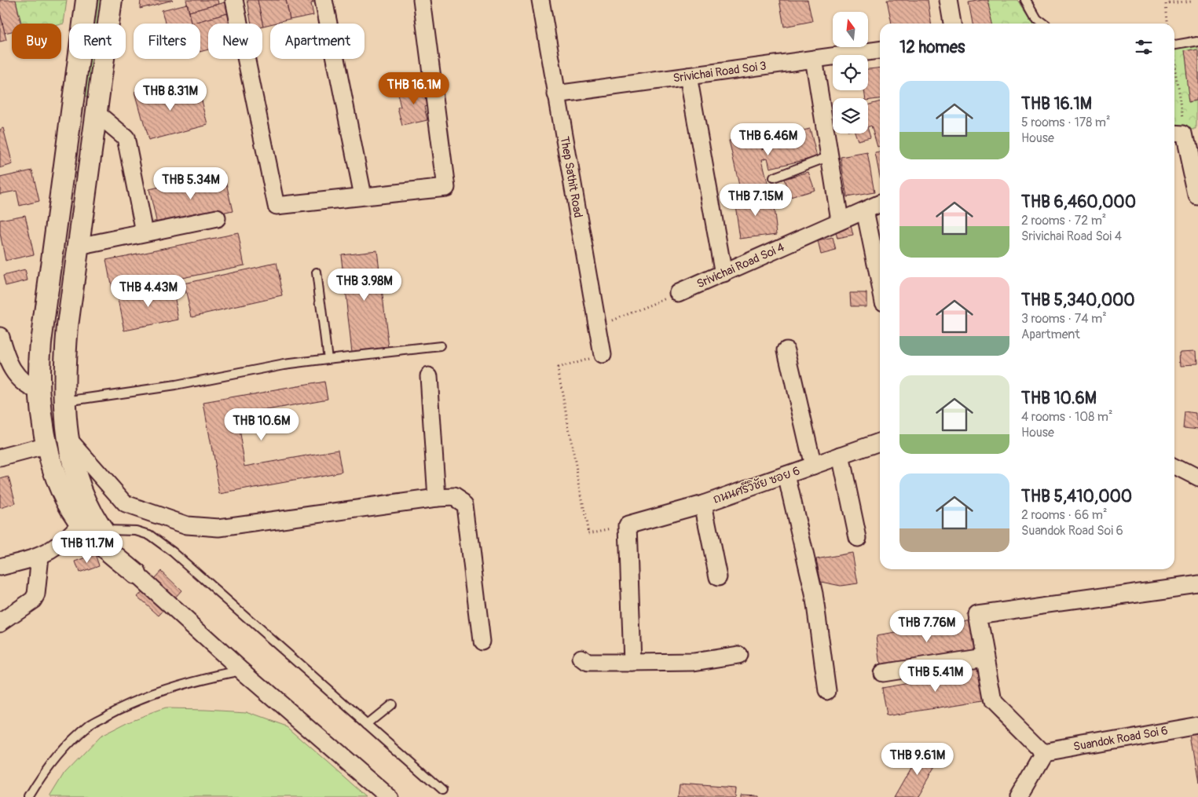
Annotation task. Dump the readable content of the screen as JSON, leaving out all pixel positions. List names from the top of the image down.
{
  "streets": {
    "street": [
      "Srivichai Road Soi 3",
      "Thep Sathit Road",
      "Srivichai Road Soi 4",
      "ถนนศรีวิชัย ซอย 6",
      "Suandok Road Soi 6"
    ]
  },
  "crossings": [
    ["Srivichai Road Soi 3", "Thep Sathit Road"]
  ],
  "north": "top",
  "page": {
    "chip": [
      "Buy",
      "Rent",
      "Filters",
      "New",
      "Apartment"
    ],
    "heading": "12 homes",
    "list": [
      {
        "name": "THB 16.1M",
        "note": "5 rooms · 178 m² · House"
      },
      {
        "name": "THB 6,460,000",
        "note": "2 rooms · 72 m² · Srivichai Road Soi 4"
      },
      {
        "name": "THB 5,340,000",
        "note": "3 rooms · 74 m² · Apartment"
      },
      {
        "name": "THB 10.6M",
        "note": "4 rooms · 108 m² · House"
      },
      {
        "name": "THB 5,410,000",
        "note": "2 rooms · 66 m² · Suandok Road Soi 6"
      }
    ],
    "price": [
      "THB 16.1M",
      "THB 8.31M",
      "THB 6.46M",
      "THB 5.34M",
      "THB 7.15M",
      "THB 3.98M",
      "THB 4.43M",
      "THB 10.6M",
      "THB 11.7M",
      "THB 7.76M",
      "THB 5.41M",
      "THB 9.61M"
    ]
  }
}
